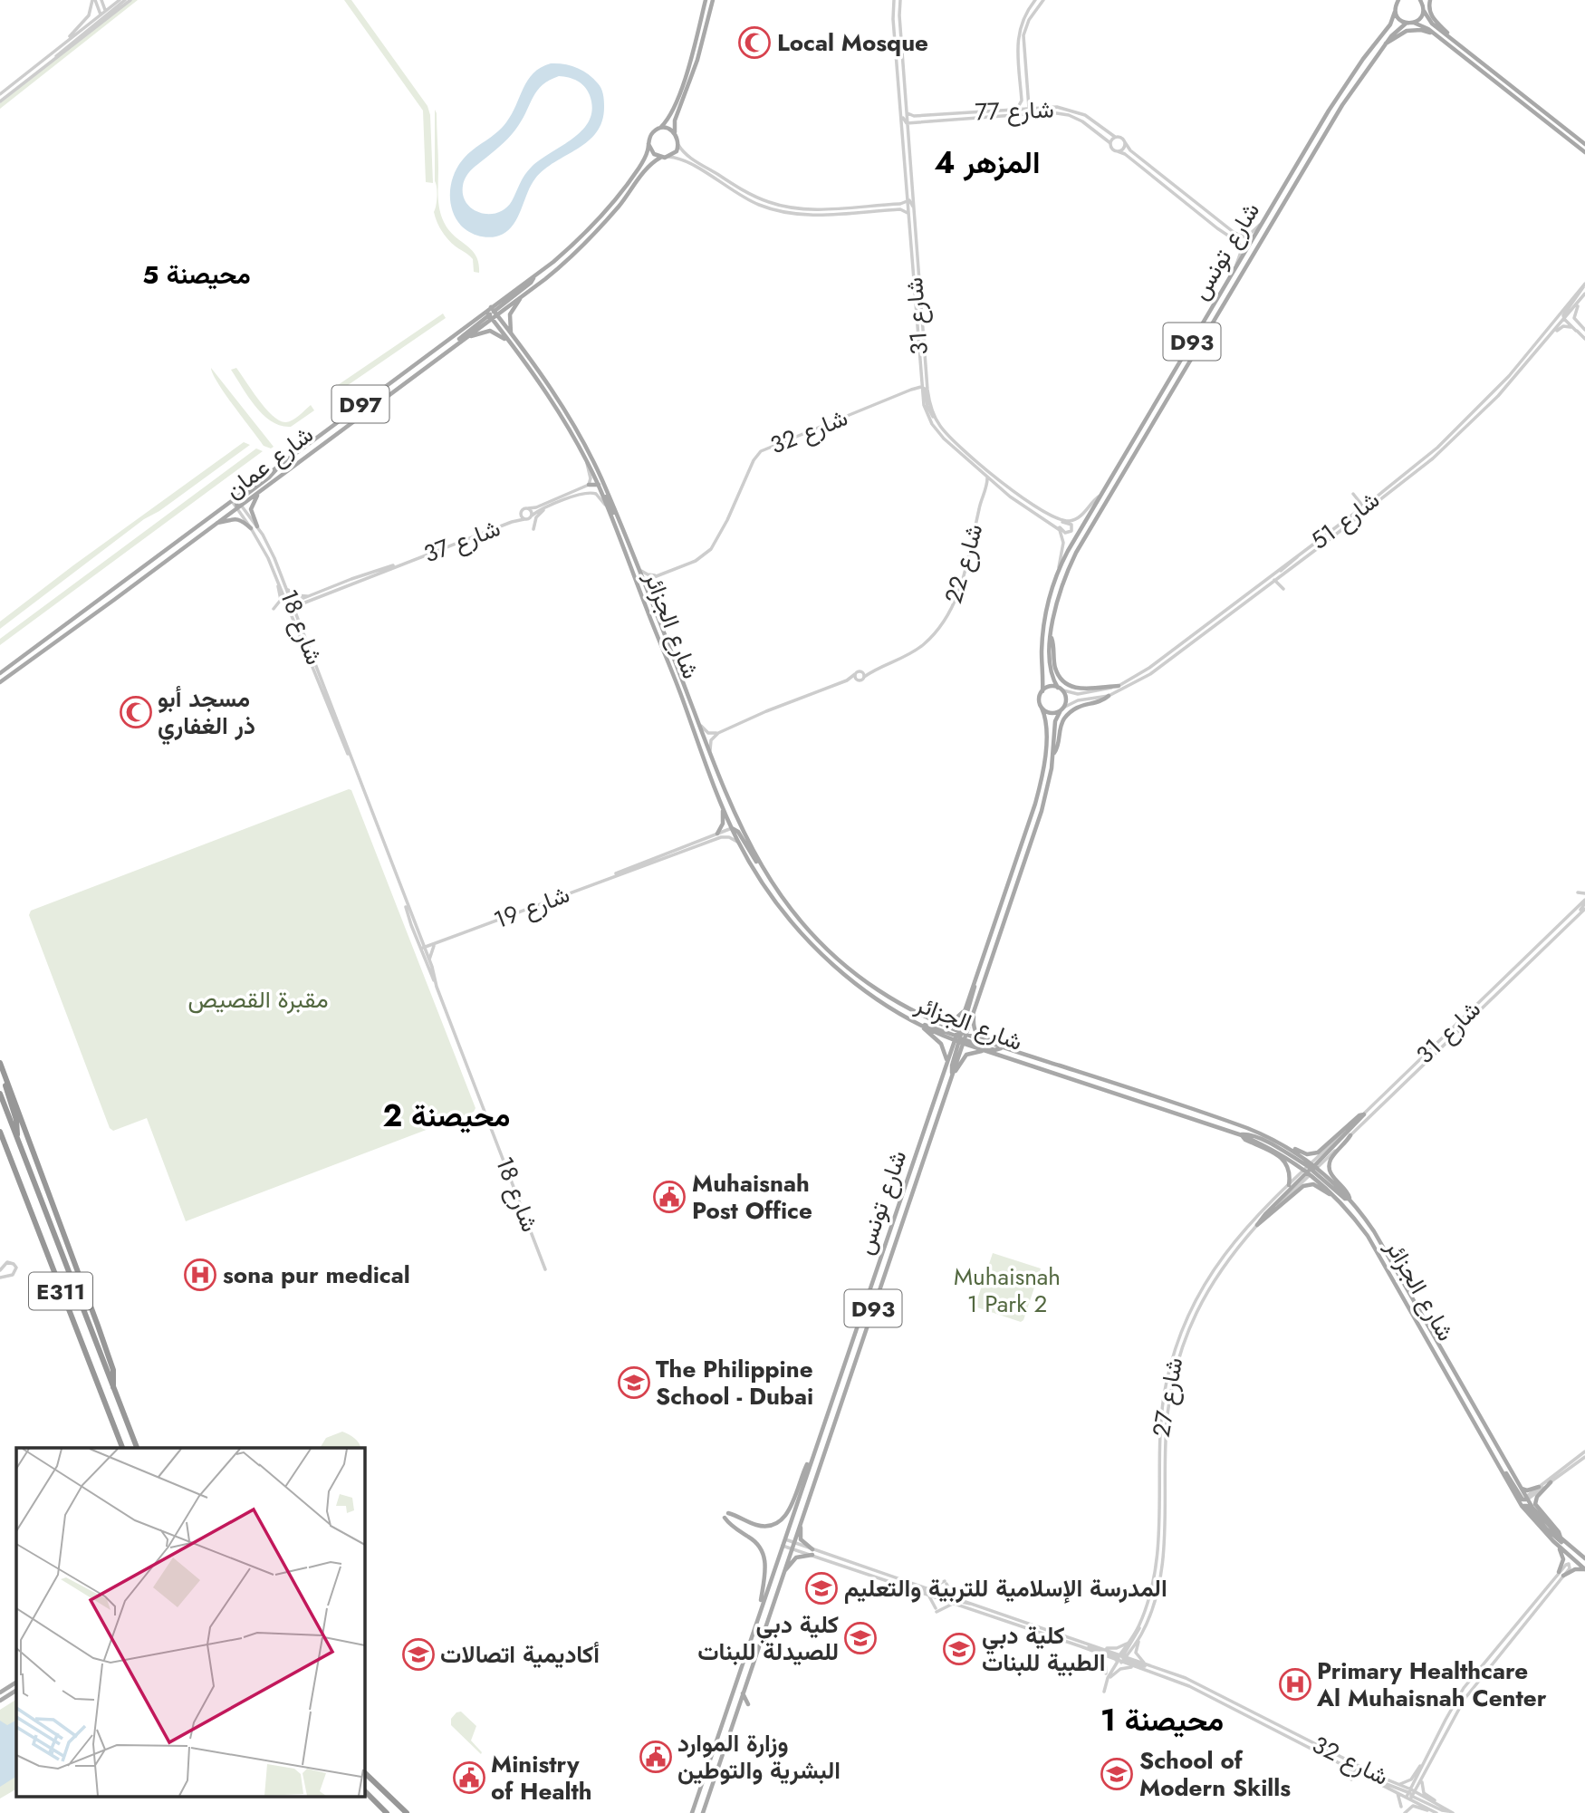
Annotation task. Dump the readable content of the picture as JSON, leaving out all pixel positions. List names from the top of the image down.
{
  "streets": {
    "highway": ["E311"],
    "main road": [
      "شارع تونس",
      "D93",
      "D97",
      "شارع عمان",
      "شارع الجزائر"
    ],
    "street": [
      "شارع 77",
      "شارع 31",
      "شارع 32",
      "شارع 51",
      "شارع 37",
      "شارع 22",
      "شارع 18",
      "شارع 19",
      "شارع 27"
    ]
  },
  "crossings": [
    ["شارع 77", "شارع 31"],
    ["شارع تونس", "شارع 31"],
    ["شارع تونس", "شارع 32"],
    ["شارع تونس", "شارع 51"],
    ["شارع تونس", "شارع الجزائر"],
    ["شارع 31", "شارع 32"],
    ["شارع 31", "شارع 22"],
    ["شارع 31", "شارع الجزائر"],
    ["شارع 31", "شارع 27"],
    ["شارع 32", "شارع 27"],
    ["شارع عمان", "شارع الجزائر"],
    ["شارع عمان", "شارع 18"],
    ["شارع 37", "شارع الجزائر"],
    ["شارع 37", "شارع 18"],
    ["شارع الجزائر", "شارع 19"],
    ["شارع الجزائر", "شارع 27"],
    ["شارع 18", "شارع 19"]
  ],
  "districts": [
    "المزهر 4",
    "محيصنة 5",
    "محيصنة 2",
    "محيصنة 1"
  ],
  "parks": ["مقبرة القصيص", "Muhaisnah 1 Park 2"],
  "places": {
    "mosque": ["Local Mosque", "مسجد أبو ذر الغفاري"],
    "public building": ["Muhaisnah Post Office", "وزارة الموارد البشرية والتوطين", "Ministry of Health"],
    "hospital": ["sona pur medical", "Primary Healthcare Al Muhaisnah Center"],
    "school or university": [
      "The Philippine School - Dubai",
      "المدرسة الإسلامية للتربية والتعليم",
      "كلية دبي للصيدلة للبنات",
      "كلية دبي الطبية للبنات",
      "أكاديمية اتصالات",
      "School of Modern Skills"
    ]
  }
}
